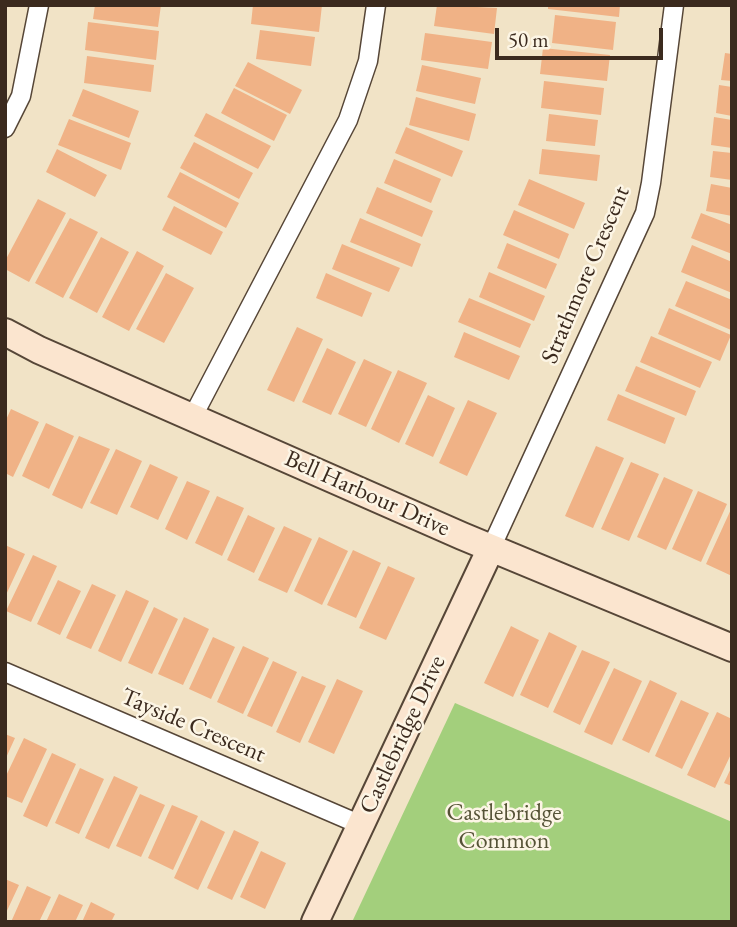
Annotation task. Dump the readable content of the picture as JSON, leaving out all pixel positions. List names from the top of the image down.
{
  "streets": {
    "street": [
      "Strathmore Crescent",
      "Bell Harbour Drive",
      "Tayside Crescent",
      "Castlebridge Drive"
    ]
  },
  "crossings": [
    ["Strathmore Crescent", "Bell Harbour Drive"],
    ["Strathmore Crescent", "Castlebridge Drive"],
    ["Bell Harbour Drive", "Castlebridge Drive"],
    ["Tayside Crescent", "Castlebridge Drive"]
  ],
  "parks": ["Castlebridge Common"],
  "scale_bar": "50 m"
}
